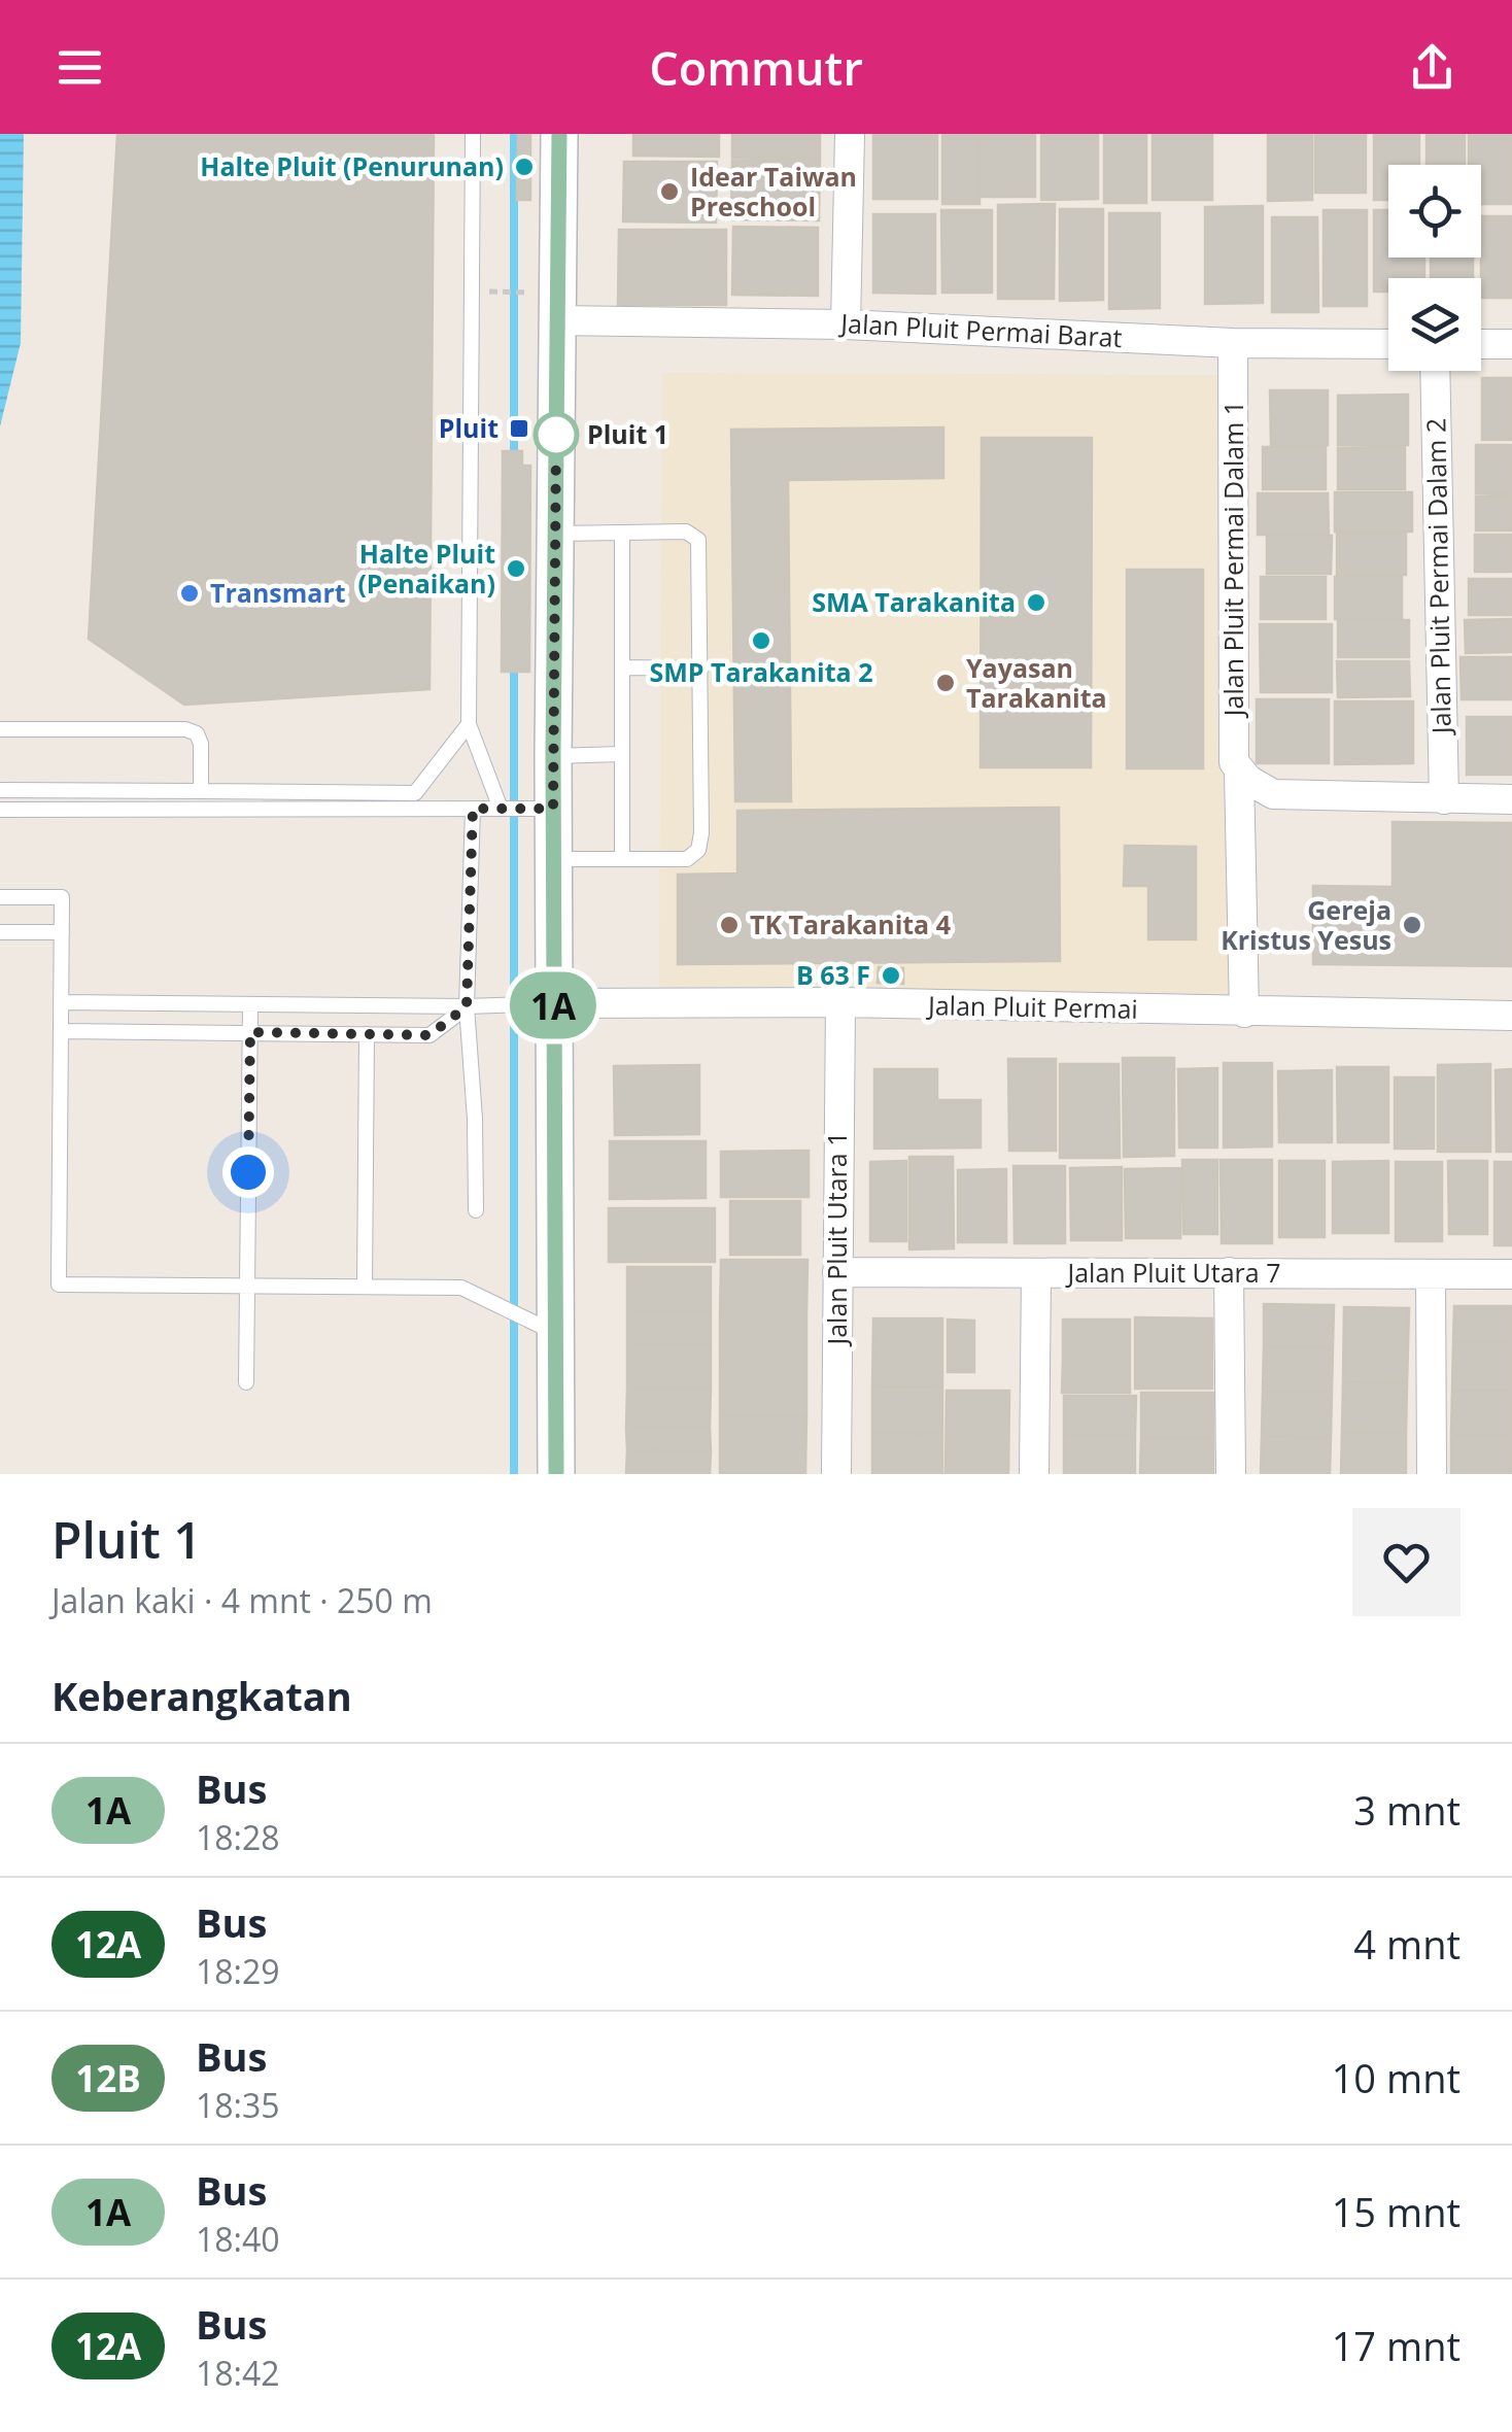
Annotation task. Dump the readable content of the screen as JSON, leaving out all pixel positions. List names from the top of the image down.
{
  "streets": {
    "street": [
      "Jalan Pluit Permai Barat",
      "Jalan Pluit Permai Dalam 1",
      "Jalan Pluit Permai Dalam 2",
      "Jalan Pluit Permai",
      "Jalan Pluit Utara 1",
      "Jalan Pluit Utara 7"
    ]
  },
  "crossings": [
    ["Jalan Pluit Permai Barat", "Jalan Pluit Permai Dalam 1"],
    ["Jalan Pluit Permai Dalam 1", "Jalan Pluit Permai"],
    ["Jalan Pluit Permai", "Jalan Pluit Utara 1"],
    ["Jalan Pluit Utara 1", "Jalan Pluit Utara 7"]
  ],
  "places": {
    "other": [
      "Halte Pluit (Penurunan)",
      "Idear Taiwan Preschool",
      "Pluit 1",
      "Halte Pluit (Penaikan)",
      "Transmart",
      "SMA Tarakanita",
      "SMP Tarakanita 2",
      "Yayasan Tarakanita",
      "TK Tarakanita 4",
      "Gereja Kristus Yesus",
      "B 63 F"
    ],
    "transit": ["Pluit"]
  },
  "lines": ["bus line 1A"],
  "page": {
    "header": "Commutr",
    "on_map": "1A",
    "heading": [
      ["Pluit 1", "Jalan kaki · 4 mnt · 250 m"],
      "Keberangkatan"
    ],
    "list": [
      {
        "mark": "1A",
        "name": "Bus",
        "note": "18:28",
        "value": "3 mnt"
      },
      {
        "mark": "12A",
        "name": "Bus",
        "note": "18:29",
        "value": "4 mnt"
      },
      {
        "mark": "12B",
        "name": "Bus",
        "note": "18:35",
        "value": "10 mnt"
      },
      {
        "mark": "1A",
        "name": "Bus",
        "note": "18:40",
        "value": "15 mnt"
      },
      {
        "mark": "12A",
        "name": "Bus",
        "note": "18:42",
        "value": "17 mnt"
      }
    ]
  }
}
